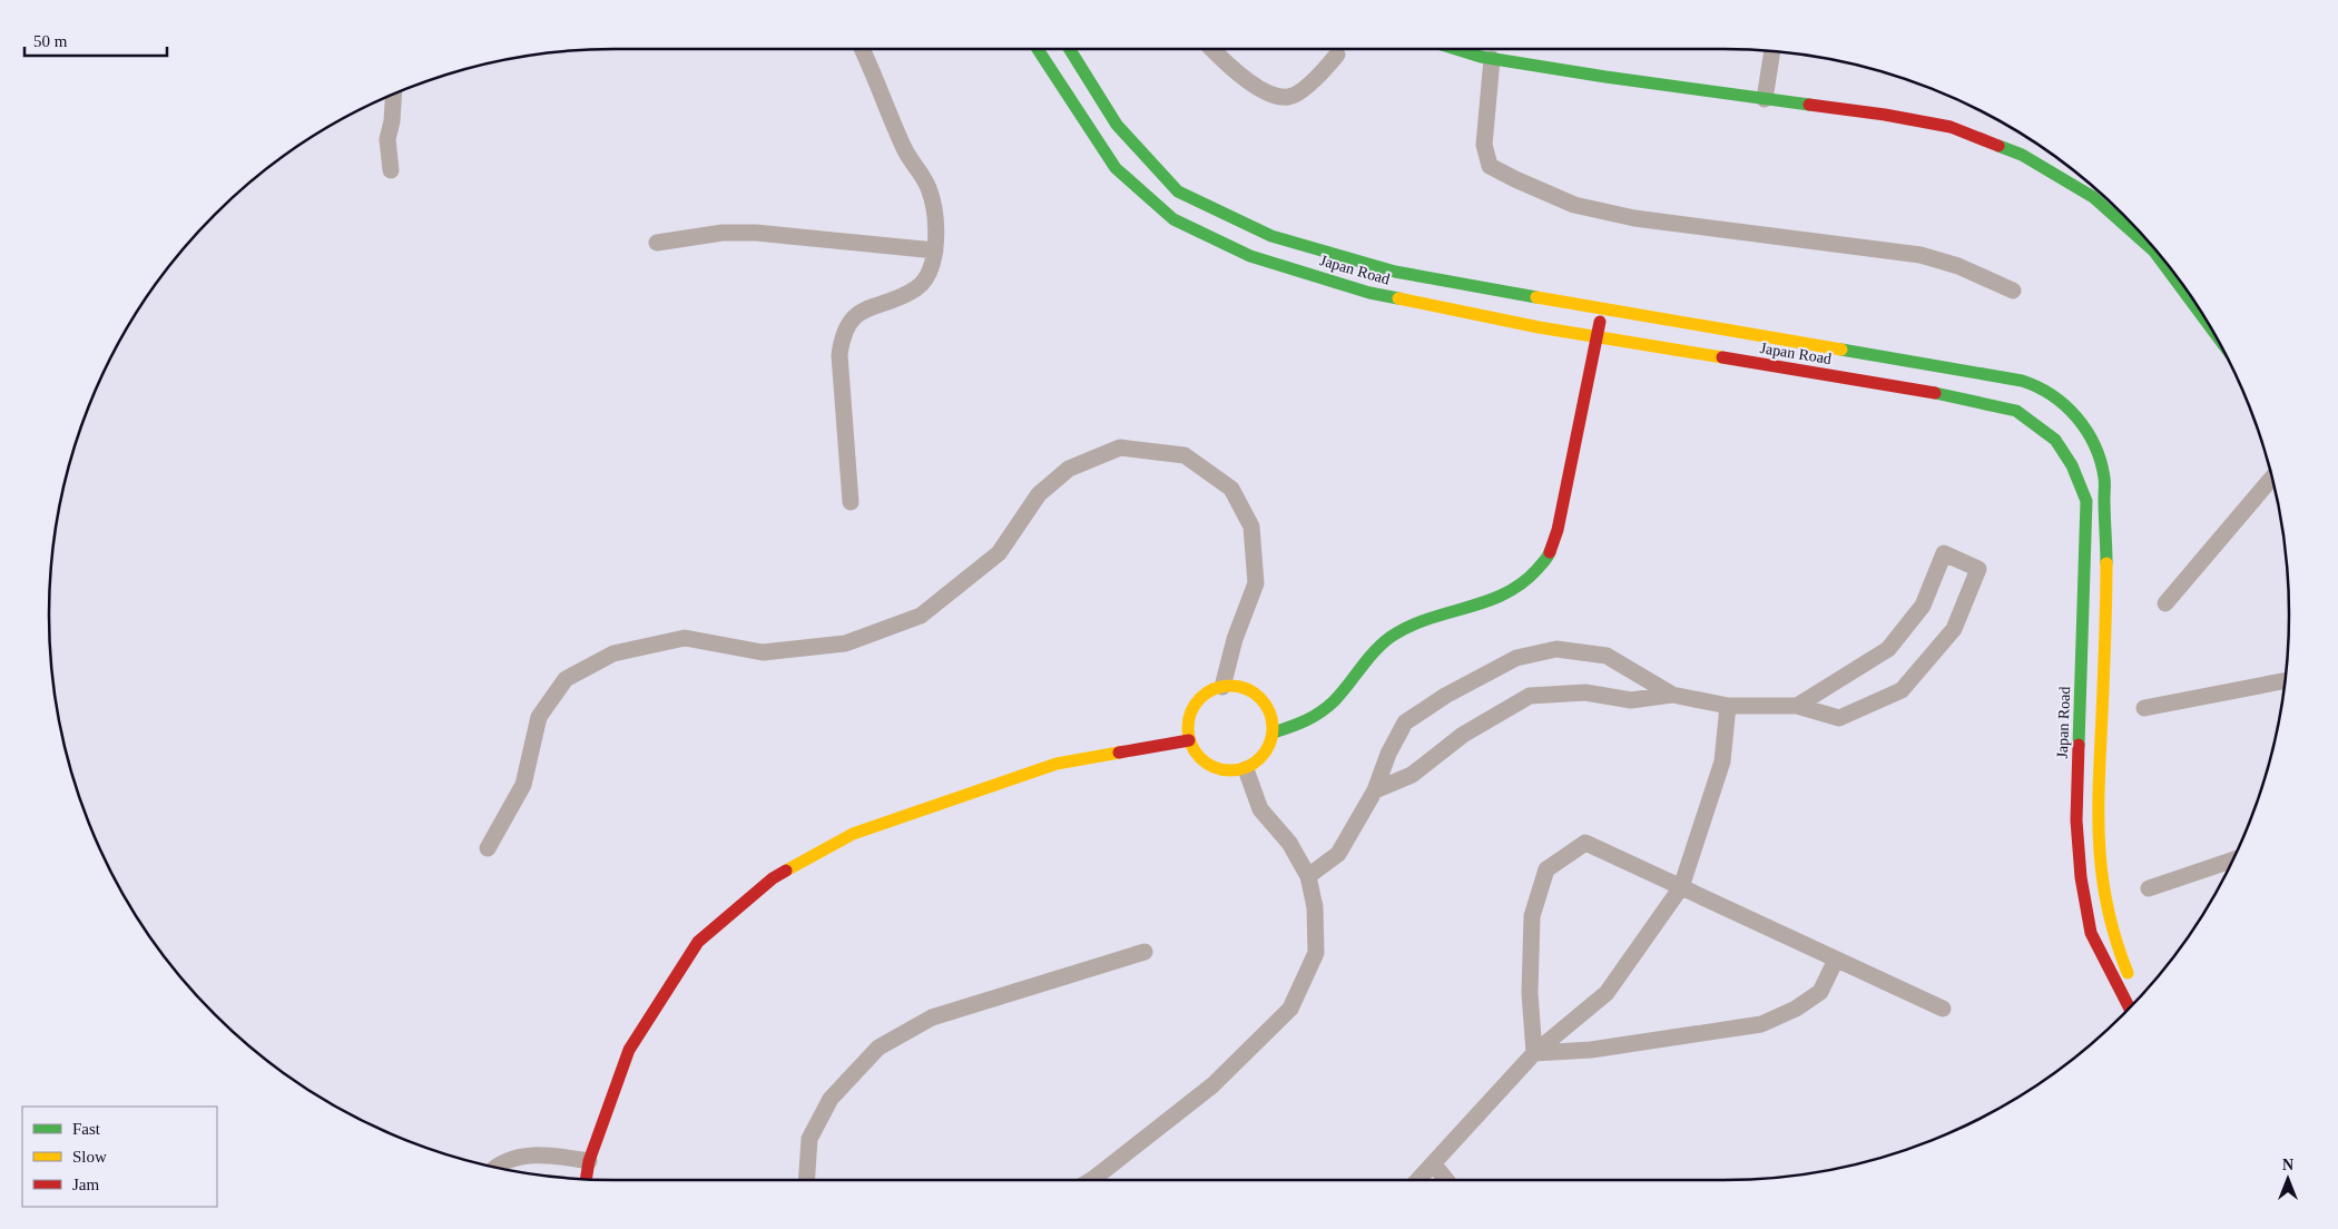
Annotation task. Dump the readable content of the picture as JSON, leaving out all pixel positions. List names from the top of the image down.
{
  "streets": {
    "main road": ["Japan Road"]
  },
  "legend": ["Fast", "Slow", "Jam"],
  "scale_bar": "50 m",
  "north": "top"
}
